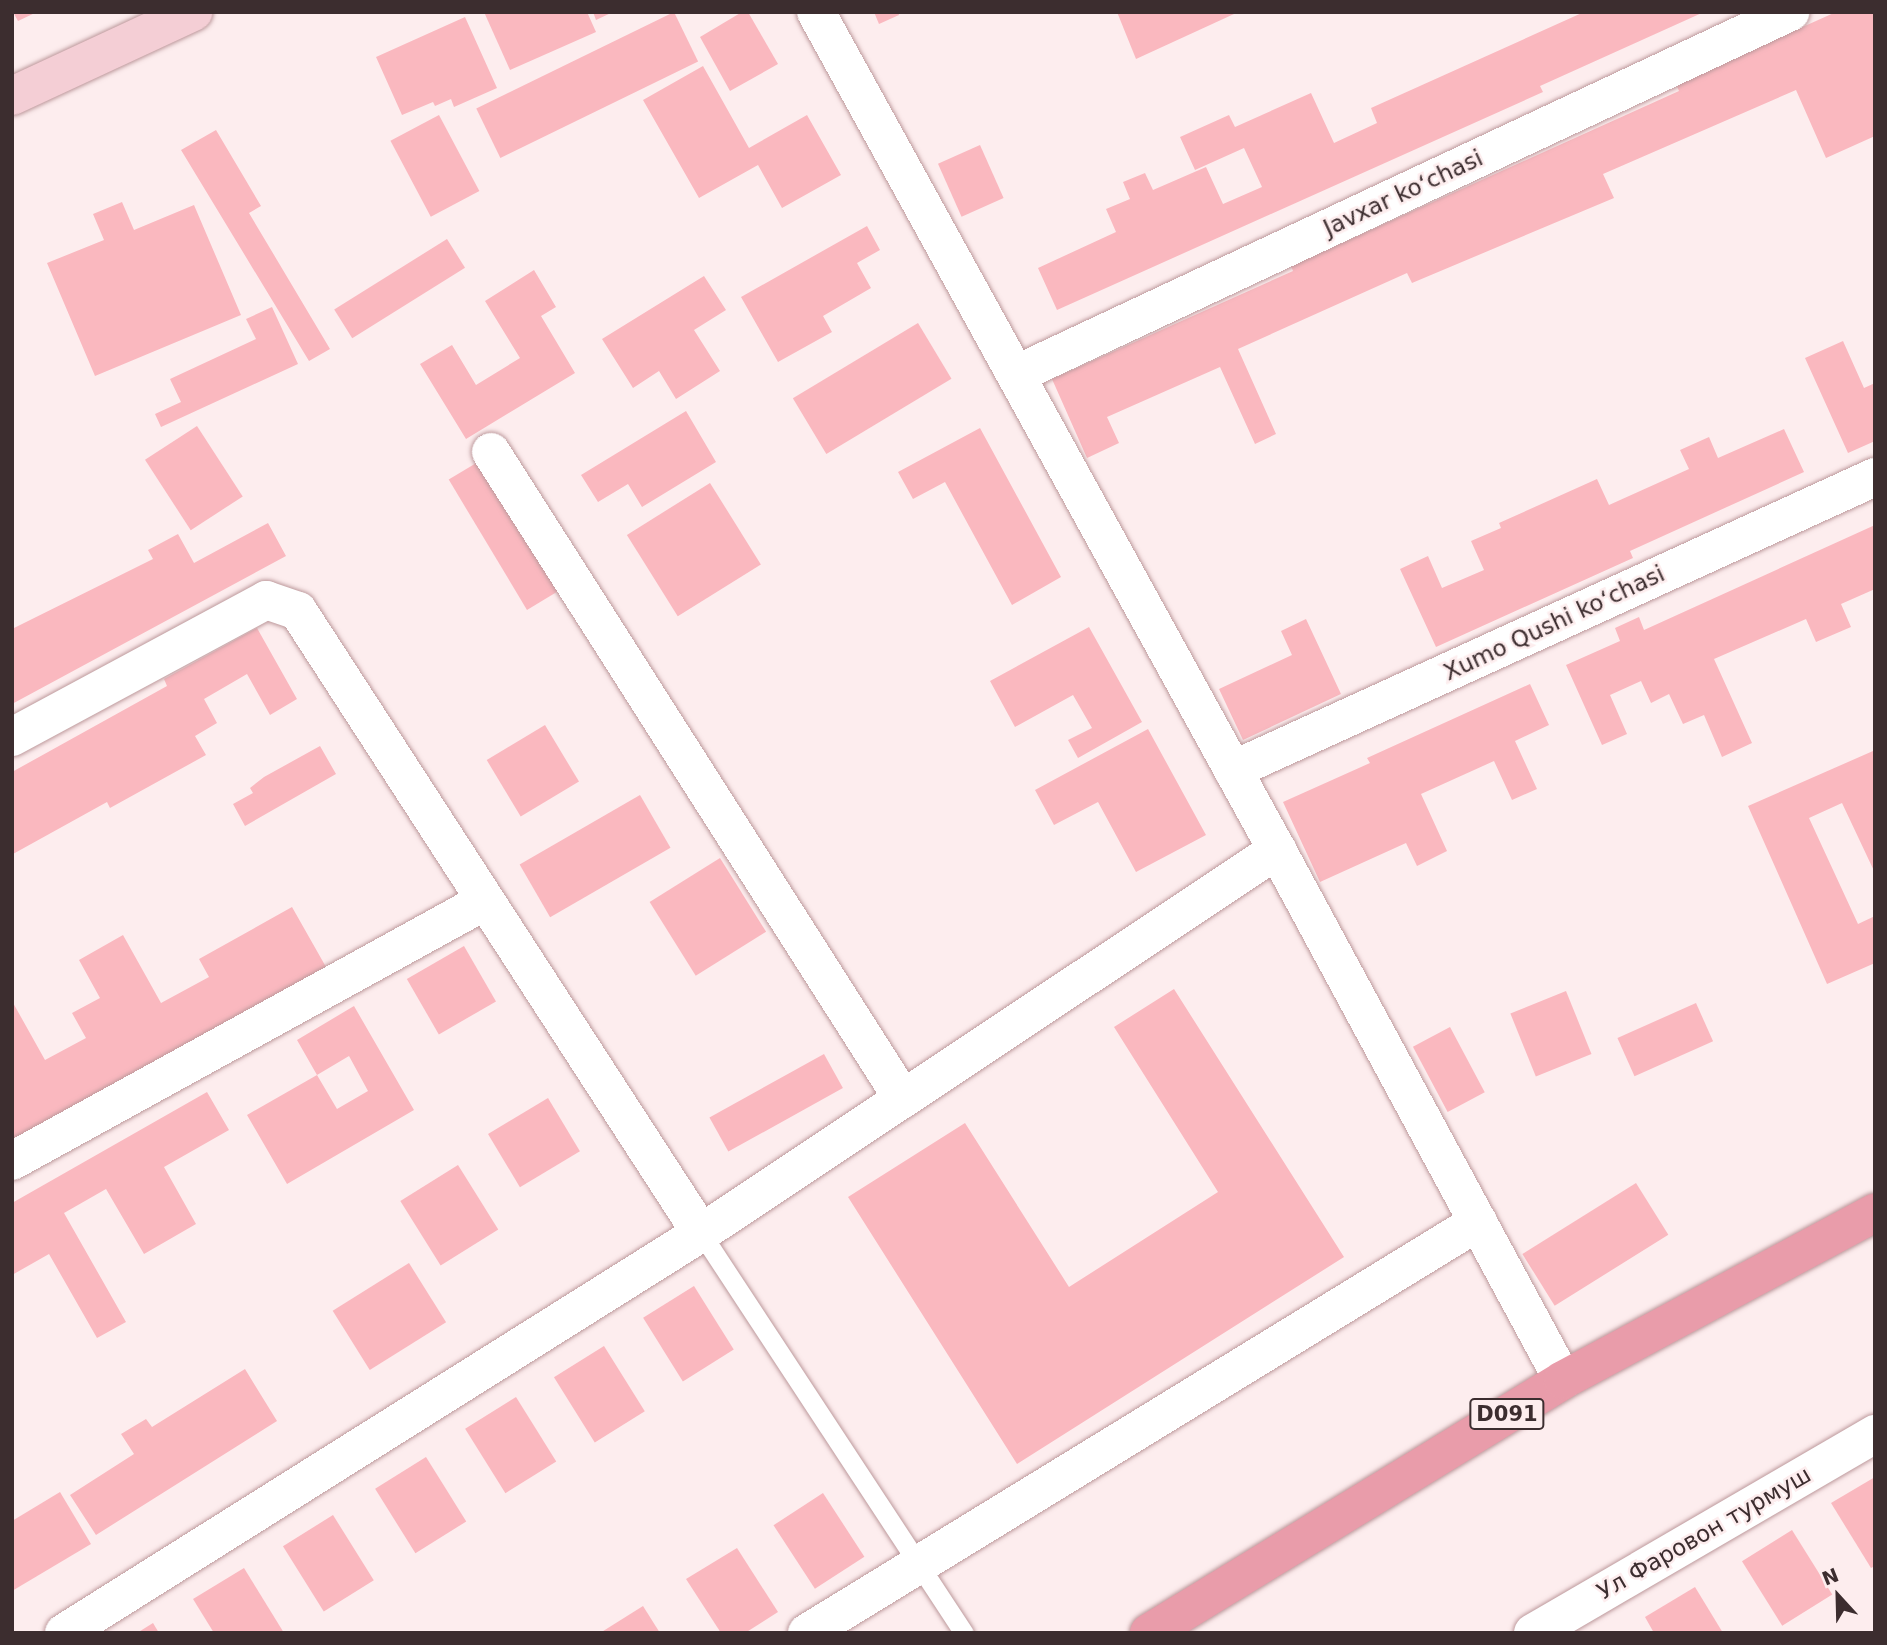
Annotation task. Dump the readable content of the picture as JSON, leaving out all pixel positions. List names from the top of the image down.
{
  "streets": {
    "main road": ["D091"],
    "street": ["Javxar koʻchasi", "Xumo Qushi koʻchasi", "Ул Фаровон турмуш"]
  },
  "north": "top"
}
